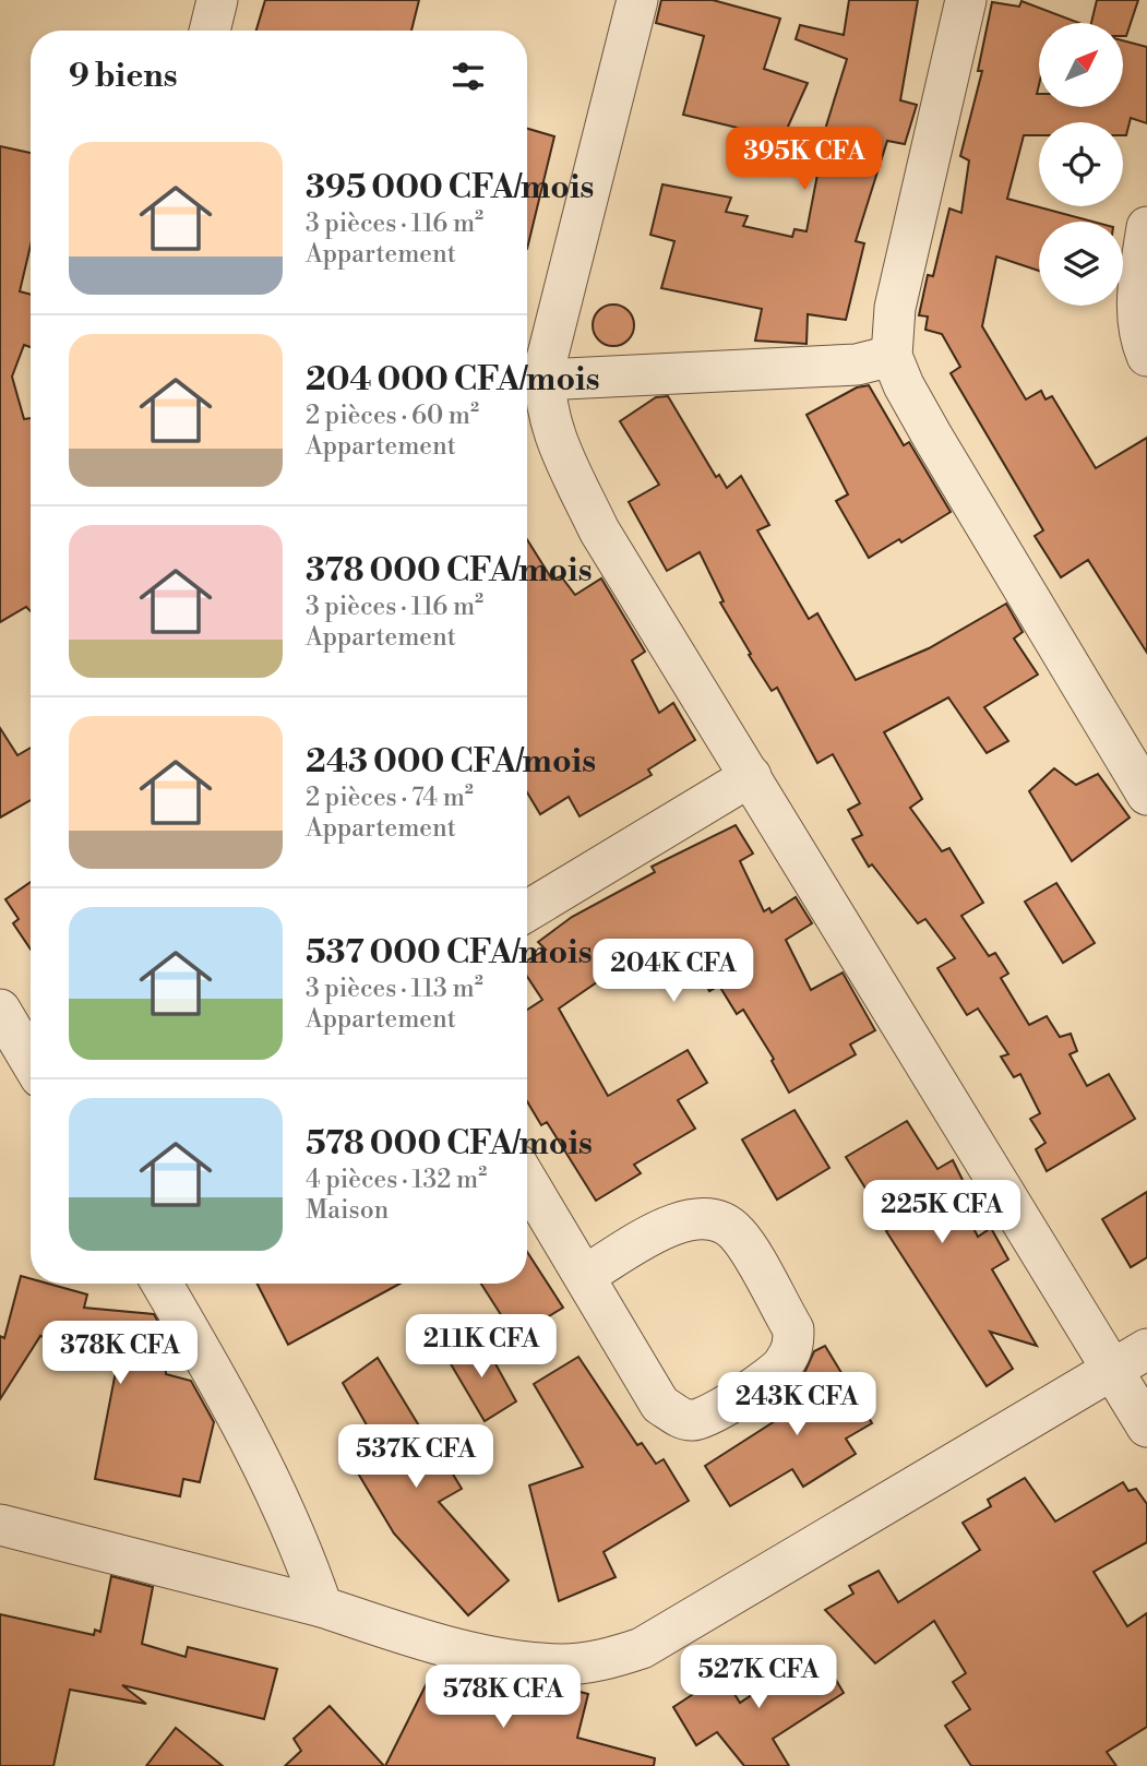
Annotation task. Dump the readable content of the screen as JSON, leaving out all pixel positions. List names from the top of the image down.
{
  "north": "top right",
  "page": {
    "heading": "9 biens",
    "list": [
      {
        "name": "395 000 CFA/mois",
        "note": "3 pièces · 116 m² · Appartement"
      },
      {
        "name": "204 000 CFA/mois",
        "note": "2 pièces · 60 m² · Appartement"
      },
      {
        "name": "378 000 CFA/mois",
        "note": "3 pièces · 116 m² · Appartement"
      },
      {
        "name": "243 000 CFA/mois",
        "note": "2 pièces · 74 m² · Appartement"
      },
      {
        "name": "537 000 CFA/mois",
        "note": "3 pièces · 113 m² · Appartement"
      },
      {
        "name": "578 000 CFA/mois",
        "note": "4 pièces · 132 m² · Maison"
      }
    ],
    "price": [
      "395K CFA",
      "204K CFA",
      "225K CFA",
      "211K CFA",
      "378K CFA",
      "243K CFA",
      "537K CFA",
      "527K CFA",
      "578K CFA"
    ]
  }
}
